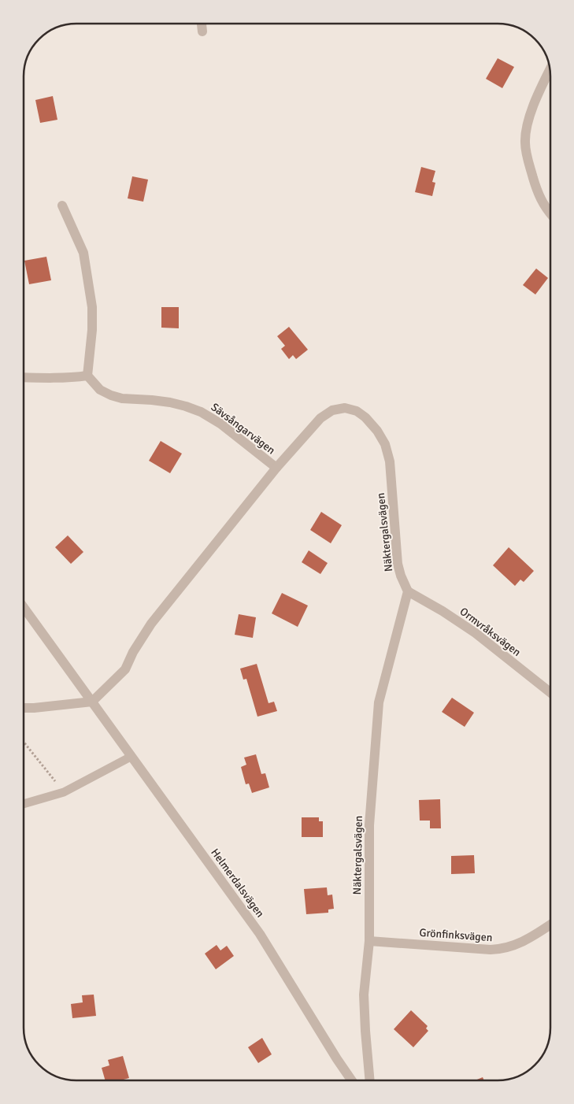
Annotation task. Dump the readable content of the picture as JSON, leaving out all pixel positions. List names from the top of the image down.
{
  "streets": {
    "street": [
      "Sävsångarvägen",
      "Näktergalsvägen",
      "Ormvråksvägen",
      "Helmerdalsvägen",
      "Grönfinksvägen"
    ]
  },
  "crossings": [
    ["Sävsångarvägen", "Näktergalsvägen"],
    ["Näktergalsvägen", "Ormvråksvägen"],
    ["Näktergalsvägen", "Helmerdalsvägen"],
    ["Näktergalsvägen", "Grönfinksvägen"]
  ]
}
